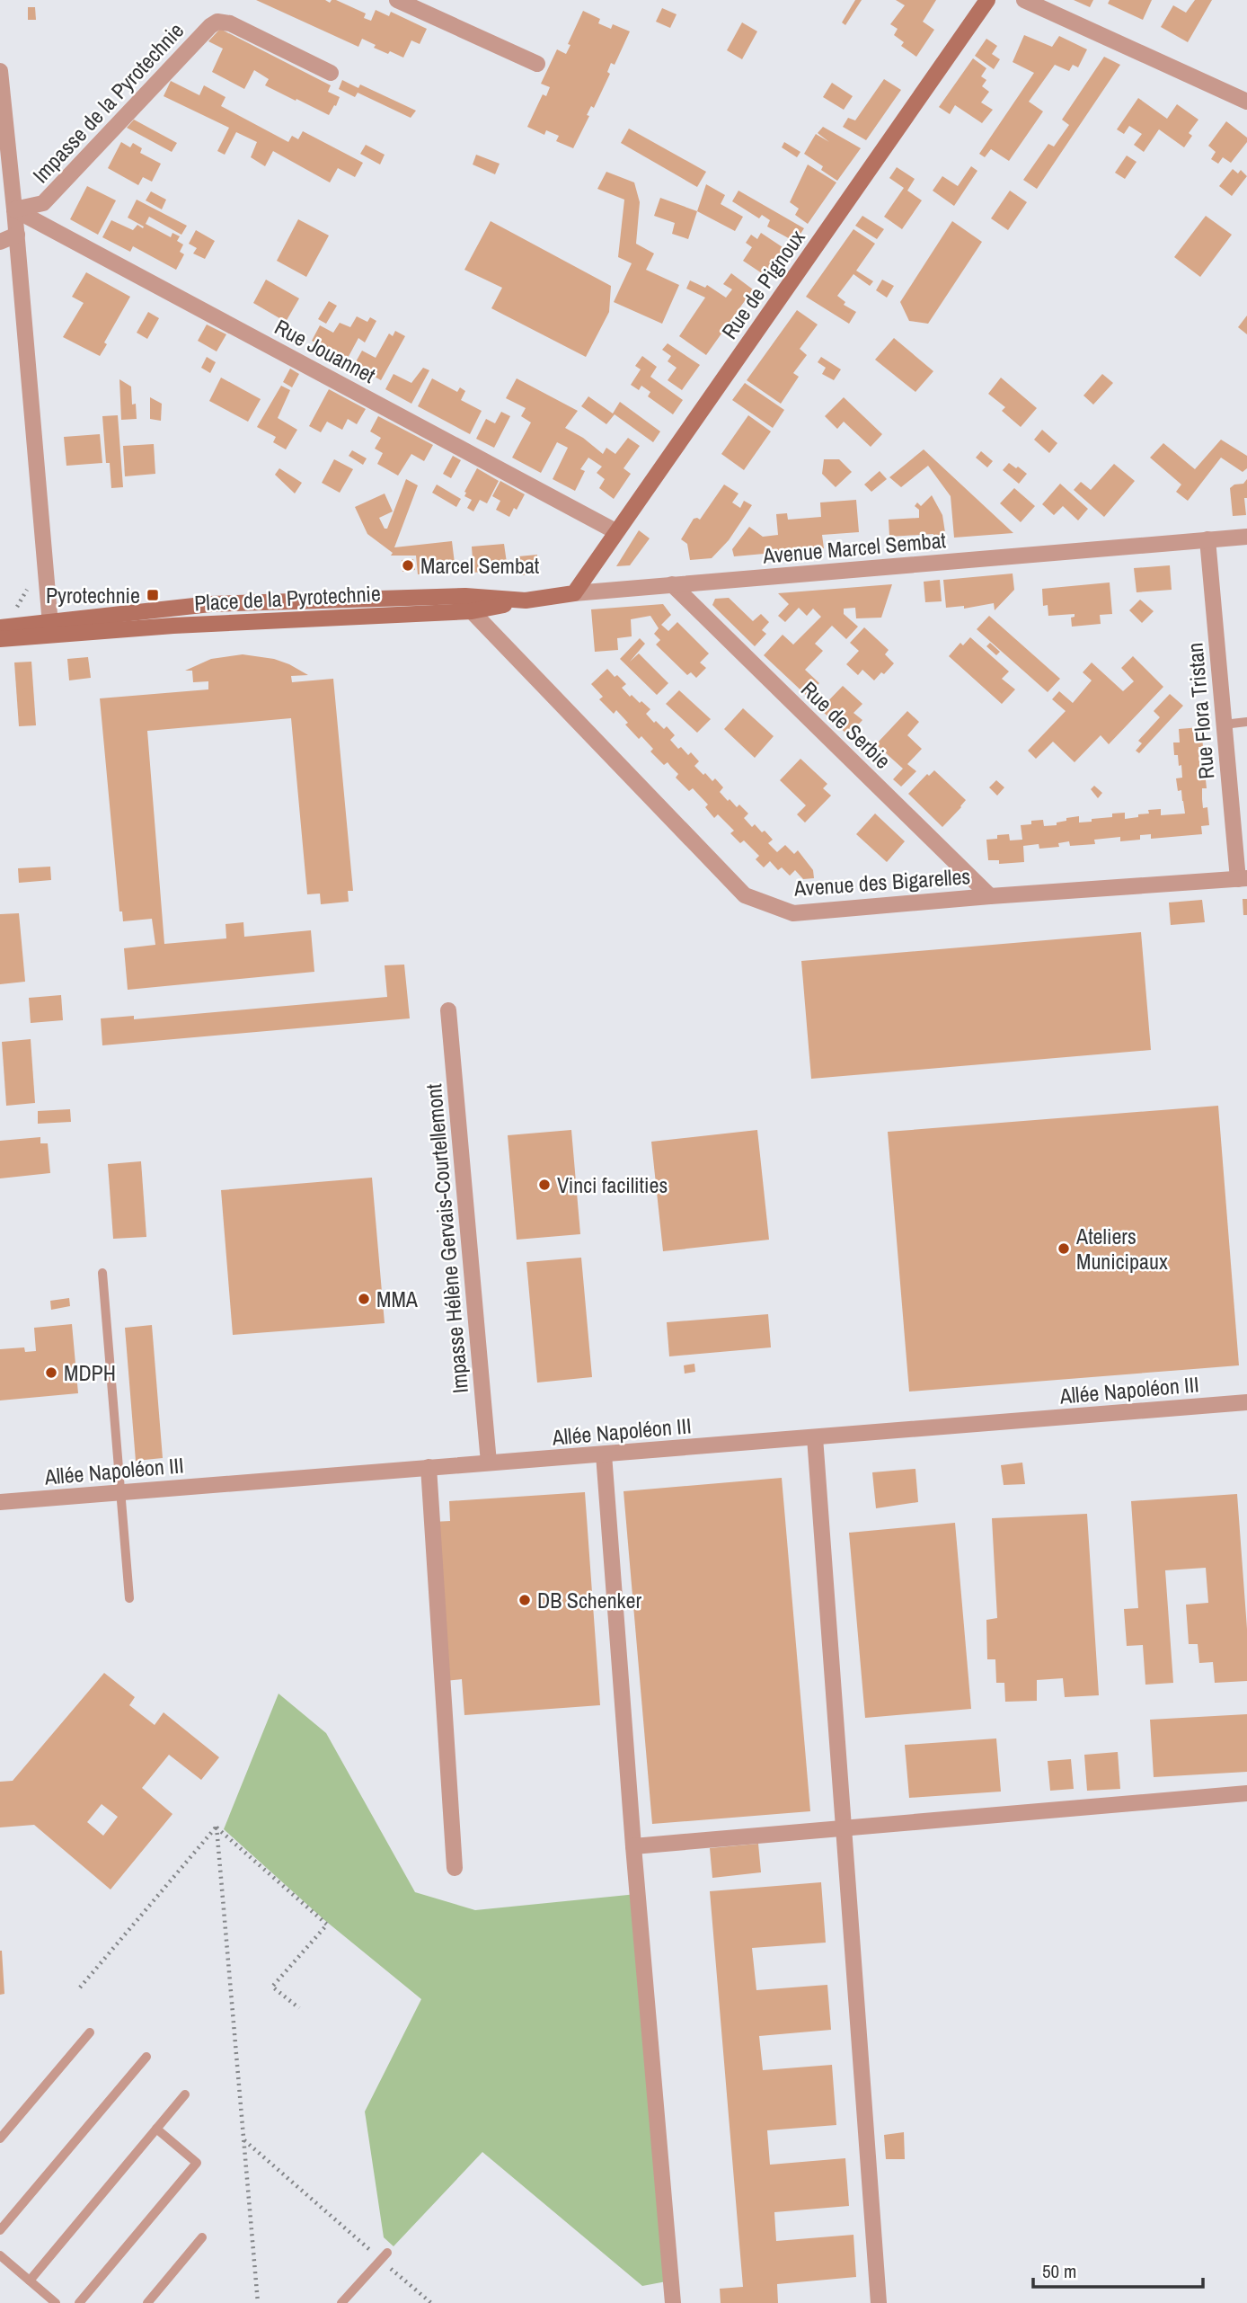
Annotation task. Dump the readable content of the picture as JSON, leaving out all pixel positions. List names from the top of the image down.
{
  "streets": {
    "main road": ["Rue de Pignoux", "Avenue Marcel Sembat", "Place de la Pyrotechnie"],
    "street": [
      "Impasse de la Pyrotechnie",
      "Rue Jouannet",
      "Rue Flora Tristan",
      "Rue de Serbie",
      "Avenue des Bigarelles",
      "Impasse Hélène Gervais-Courtellemont",
      "Allée Napoléon III"
    ]
  },
  "crossings": [
    ["Impasse de la Pyrotechnie", "Rue Jouannet"],
    ["Rue de Pignoux", "Rue Jouannet"],
    ["Rue de Pignoux", "Avenue Marcel Sembat"],
    ["Avenue Marcel Sembat", "Place de la Pyrotechnie"],
    ["Avenue Marcel Sembat", "Rue Flora Tristan"],
    ["Avenue Marcel Sembat", "Rue de Serbie"],
    ["Avenue Marcel Sembat", "Avenue des Bigarelles"],
    ["Place de la Pyrotechnie", "Avenue des Bigarelles"],
    ["Rue Flora Tristan", "Avenue des Bigarelles"],
    ["Rue de Serbie", "Avenue des Bigarelles"],
    ["Impasse Hélène Gervais-Courtellemont", "Allée Napoléon III"]
  ],
  "places": {
    "other": [
      "Marcel Sembat",
      "Vinci facilities",
      "Ateliers Municipaux",
      "MMA",
      "MDPH",
      "DB Schenker"
    ],
    "transit": ["Pyrotechnie"]
  },
  "scale_bar": "50 m"
}
